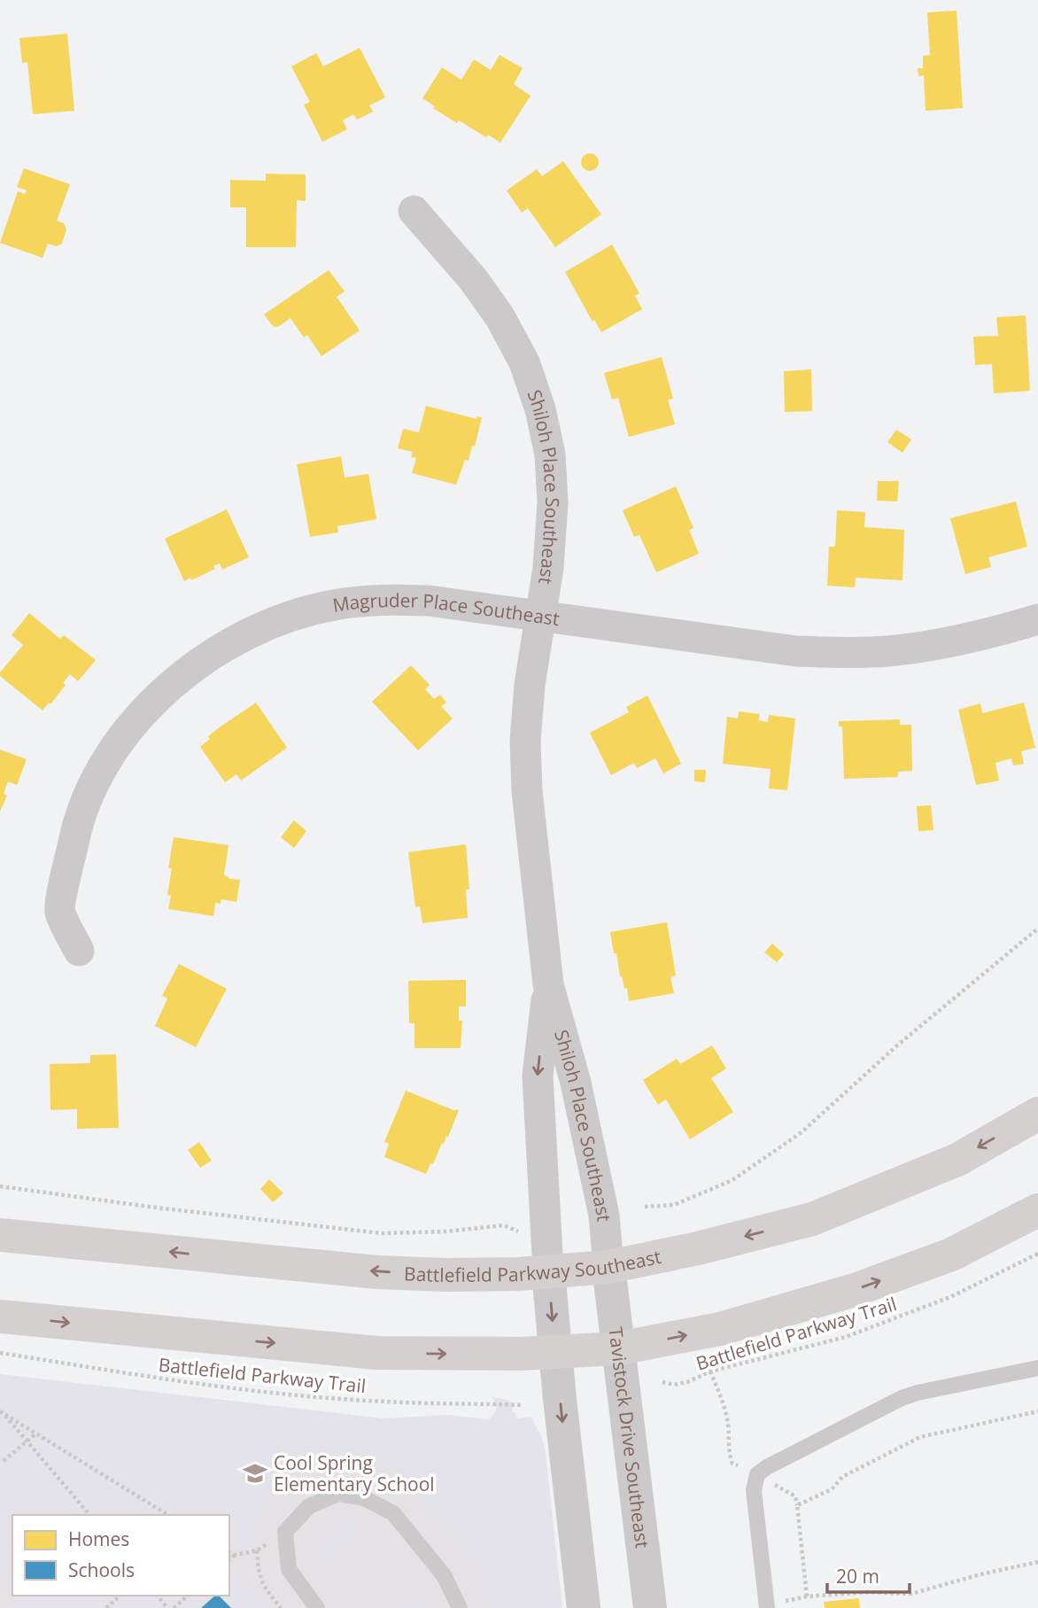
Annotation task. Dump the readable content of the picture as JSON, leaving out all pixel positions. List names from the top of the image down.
{
  "streets": {
    "main road": ["Battlefield Parkway Southeast"],
    "street": ["Shiloh Place Southeast", "Magruder Place Southeast", "Tavistock Drive Southeast"],
    "path": ["Battlefield Parkway Trail"]
  },
  "crossings": [
    ["Shiloh Place Southeast", "Magruder Place Southeast"],
    ["Shiloh Place Southeast", "Battlefield Parkway Southeast"],
    ["Shiloh Place Southeast", "Tavistock Drive Southeast"],
    ["Battlefield Parkway Southeast", "Tavistock Drive Southeast"]
  ],
  "places": {
    "school or university": ["Cool Spring Elementary School"]
  },
  "legend": ["Homes", "Schools"],
  "scale_bar": "20 m"
}
